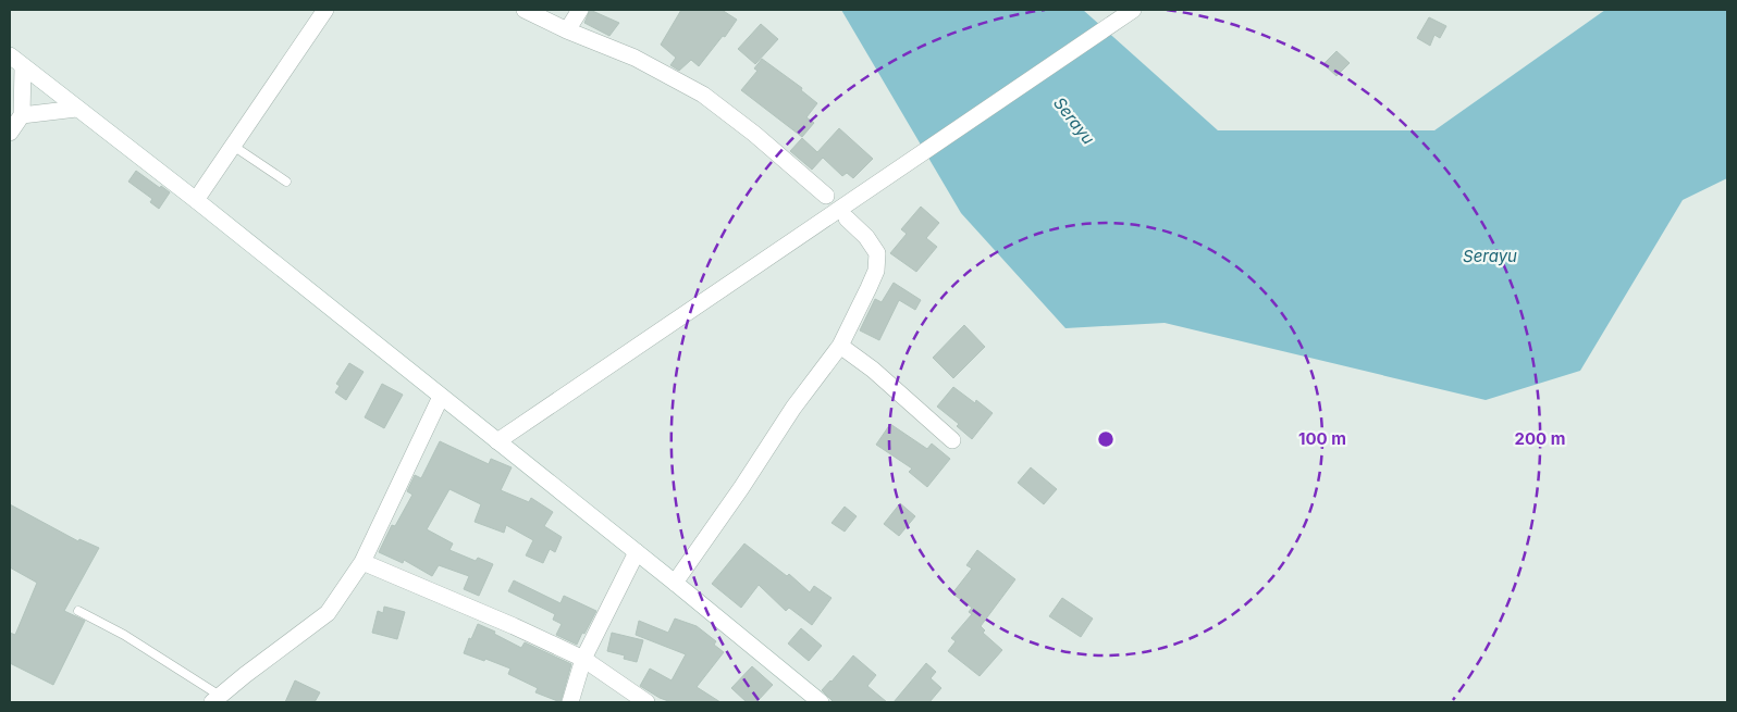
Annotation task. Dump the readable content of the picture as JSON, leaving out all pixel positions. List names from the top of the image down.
{
  "water": ["Serayu"],
  "rings": ["100 m", "200 m"]
}
